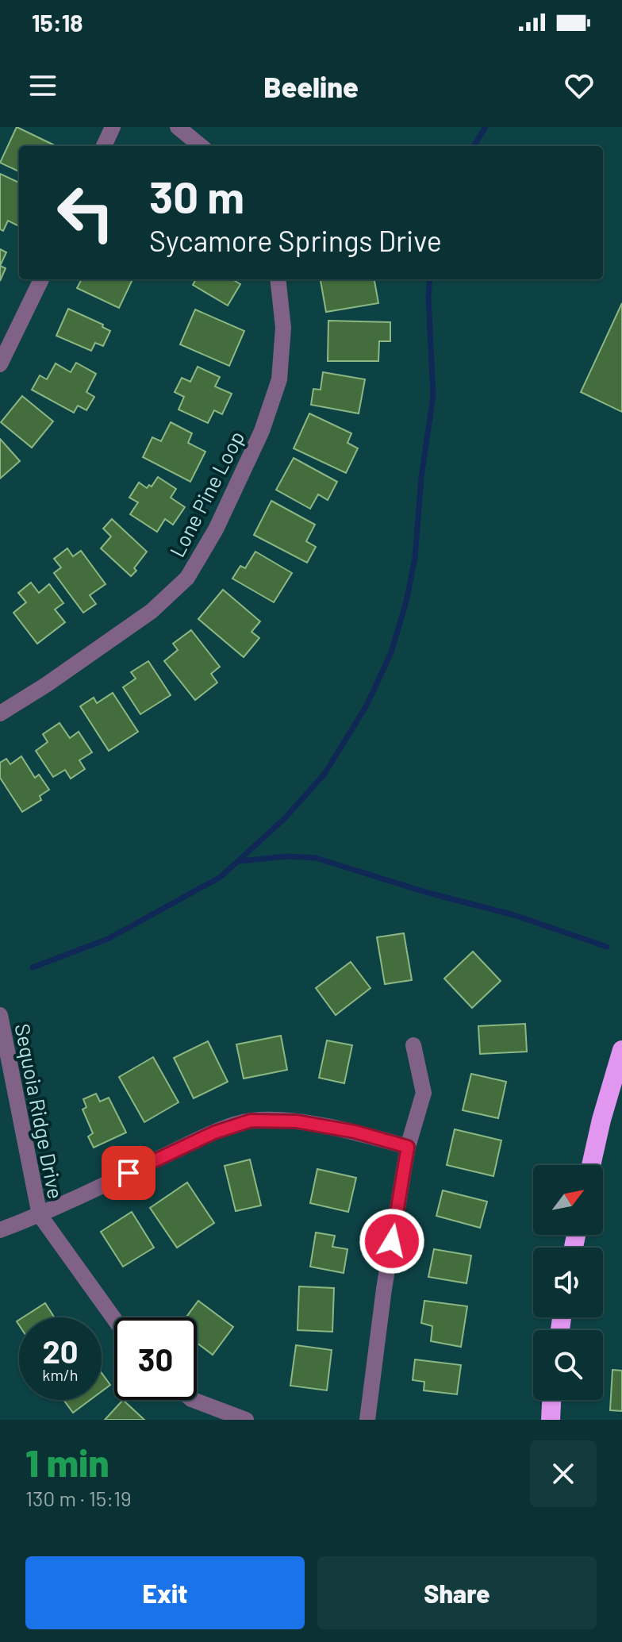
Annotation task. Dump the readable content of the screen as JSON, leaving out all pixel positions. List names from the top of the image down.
{
  "streets": {
    "street": ["Lone Pine Loop", "Sequoia Ridge Drive"]
  },
  "north": "top right",
  "page": {
    "status": "15:18",
    "header": "Beeline",
    "turn": ["30 m", "Sycamore Springs Drive"],
    "speed": "20 km/h",
    "limit": "30",
    "heading": ["1 min", "130 m · 15:19"],
    "buttons": ["Exit", "Share"]
  }
}
